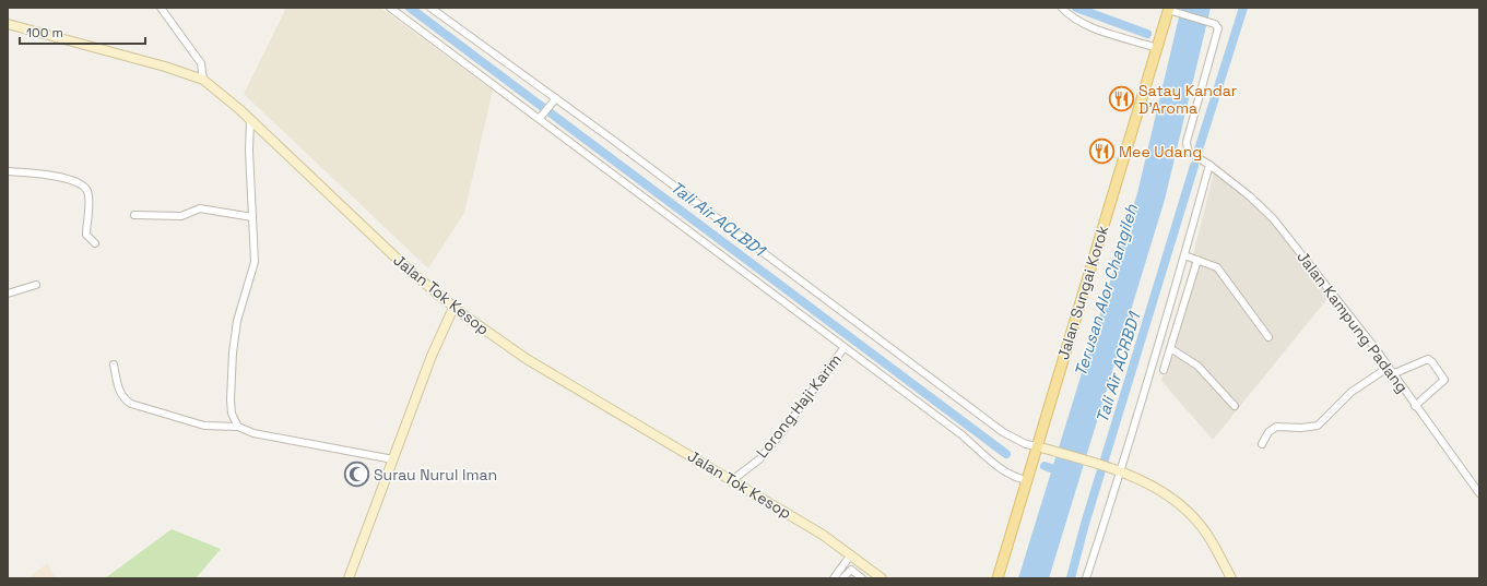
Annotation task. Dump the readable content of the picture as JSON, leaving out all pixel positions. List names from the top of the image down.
{
  "streets": {
    "main road": ["Jalan Sungai Korok"],
    "street": ["Jalan Tok Kesop", "Jalan Kampung Padang", "Lorong Haji Karim"]
  },
  "crossings": [
    ["Jalan Sungai Korok", "Jalan Kampung Padang"],
    ["Jalan Tok Kesop", "Lorong Haji Karim"]
  ],
  "water": ["Tali Air ACLBD1", "Terusan Alor Changileh", "Tali Air ACRBD1"],
  "places": {
    "restaurant": ["Satay Kandar D'Aroma", "Mee Udang"],
    "mosque": ["Surau Nurul Iman"]
  },
  "scale_bar": "100 m"
}
